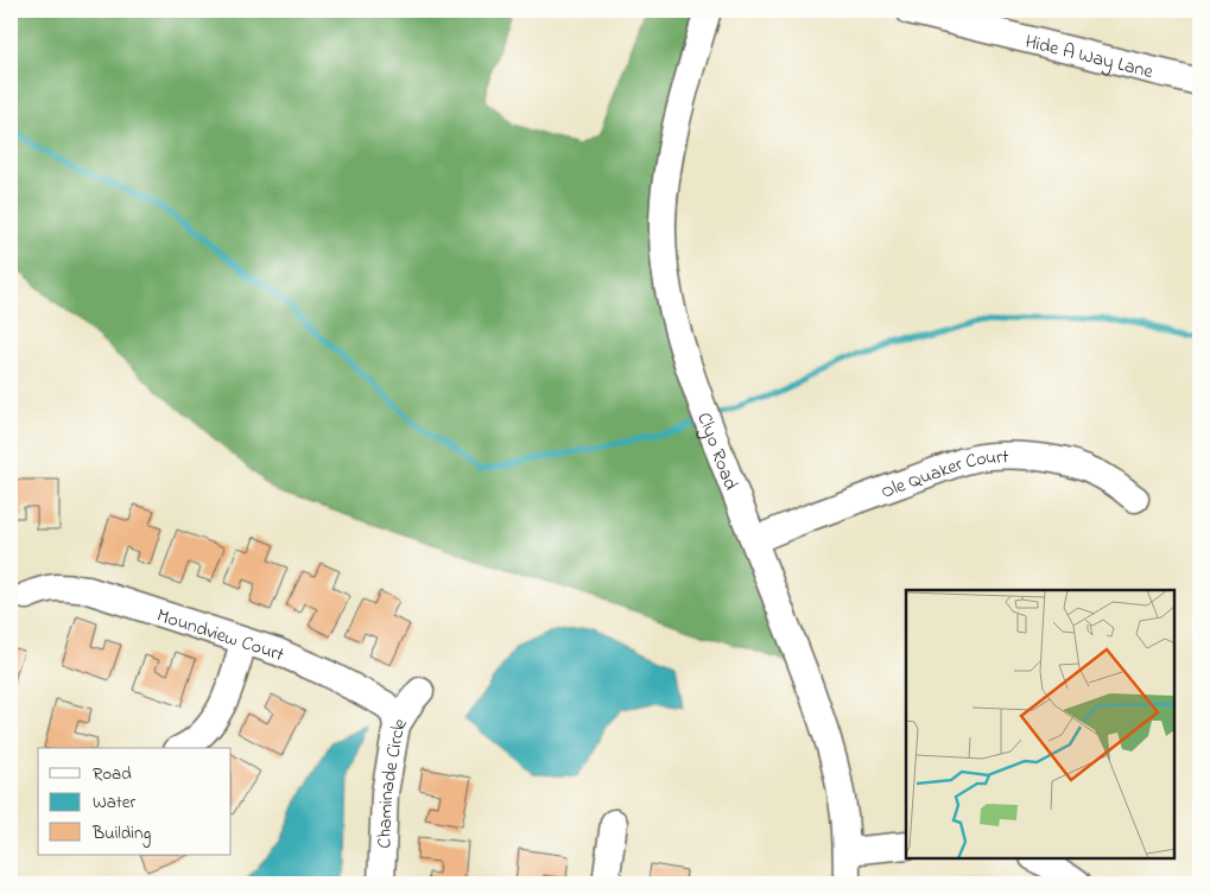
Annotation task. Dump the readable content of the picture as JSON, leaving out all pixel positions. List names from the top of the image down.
{
  "streets": {
    "street": [
      "Hide A Way Lane",
      "Clyo Road",
      "Ole Quaker Court",
      "Moundview Court",
      "Chaminade Circle"
    ]
  },
  "crossings": [
    ["Clyo Road", "Ole Quaker Court"],
    ["Moundview Court", "Chaminade Circle"]
  ],
  "legend": ["Road", "Water", "Building"]
}
